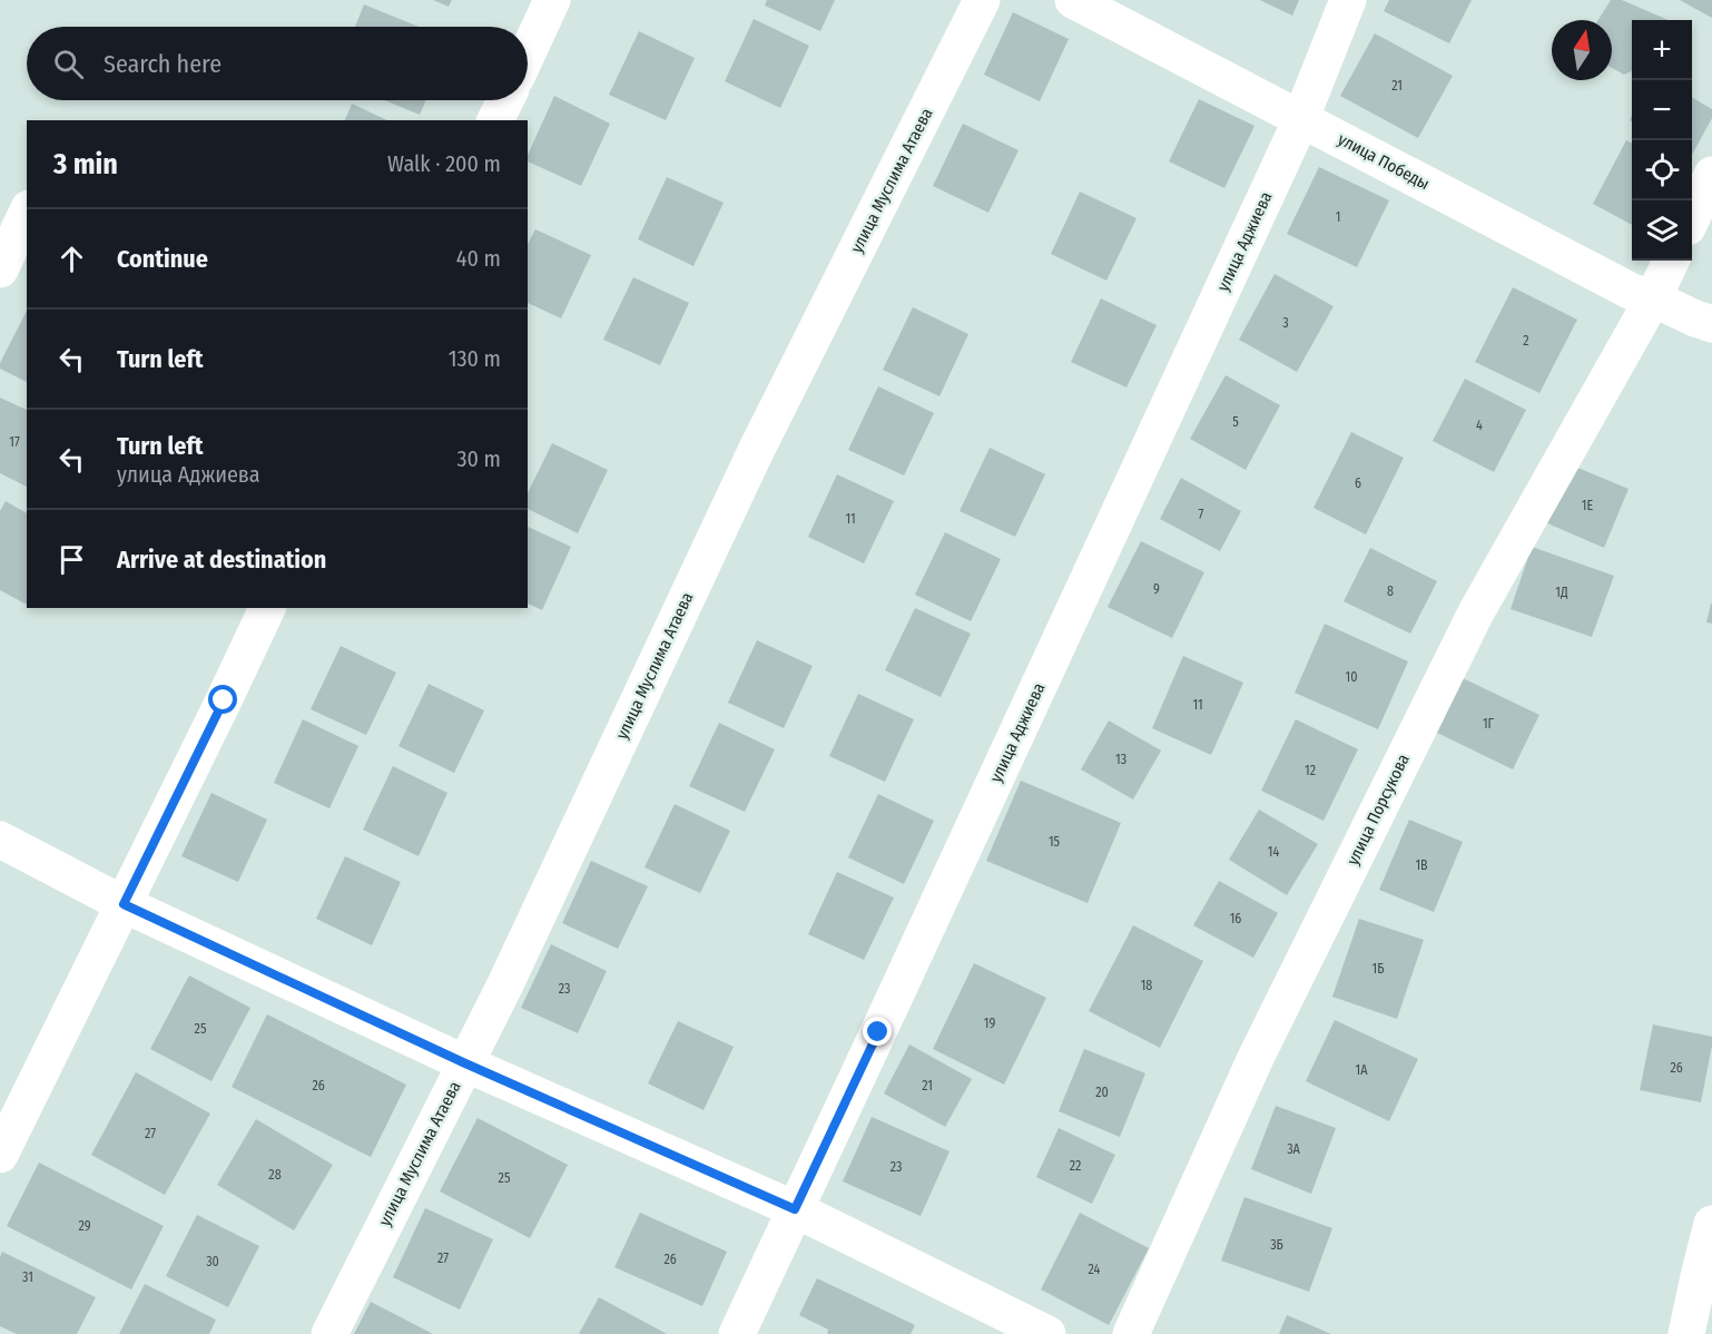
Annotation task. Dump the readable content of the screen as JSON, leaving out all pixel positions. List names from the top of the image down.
{
  "streets": {
    "street": [
      "улица Победы",
      "улица Муслима Атаева",
      "улица Аджиева",
      "улица Порсукова"
    ]
  },
  "crossings": [
    ["улица Победы", "улица Аджиева"],
    ["улица Победы", "улица Порсукова"]
  ],
  "house_numbers": [
    "21",
    "1",
    "3",
    "2",
    "5",
    "4",
    "17",
    "6",
    "1Е",
    "7",
    "11",
    "9",
    "8",
    "1Д",
    "10",
    "11",
    "1Г",
    "13",
    "12",
    "15",
    "14",
    "1В",
    "16",
    "1Б",
    "18",
    "23",
    "19",
    "25",
    "26",
    "1А",
    "26",
    "21",
    "20",
    "27",
    "3А",
    "22",
    "23",
    "28",
    "25",
    "29",
    "3Б",
    "27",
    "26",
    "30",
    "24",
    "31"
  ],
  "north": "top",
  "page": {
    "map_buttons": ["+", "−"],
    "search": "Search here",
    "heading": ["3 min", "Walk · 200 m"],
    "list": [
      ["Continue", "40 m"],
      ["Turn left", "130 m"],
      ["Turn left", "улица Аджиева", "30 m"],
      "Arrive at destination"
    ]
  }
}
